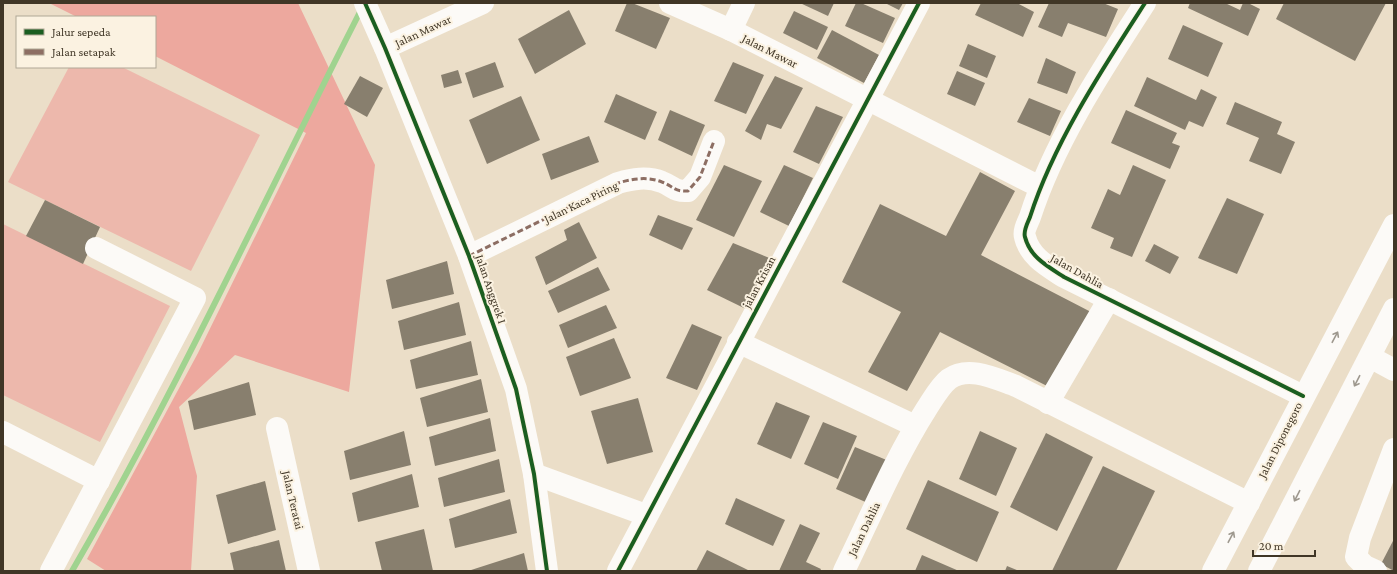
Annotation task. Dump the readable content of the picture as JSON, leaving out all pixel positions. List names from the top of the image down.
{
  "streets": {
    "street": [
      "Jalan Mawar",
      "Jalan Kaca Piring",
      "Jalan Dahlia",
      "jalan Krisan",
      "Jalan Anggrek I",
      "Jalan Diponegoro",
      "Jalan Teratai"
    ]
  },
  "crossings": [
    ["Jalan Mawar", "Jalan Dahlia"],
    ["Jalan Mawar", "jalan Krisan"],
    ["Jalan Mawar", "Jalan Anggrek I"],
    ["Jalan Kaca Piring", "Jalan Anggrek I"],
    ["Jalan Dahlia", "Jalan Diponegoro"]
  ],
  "legend": ["Jalur sepeda", "Jalan setapak"],
  "scale_bar": "20 m"
}
